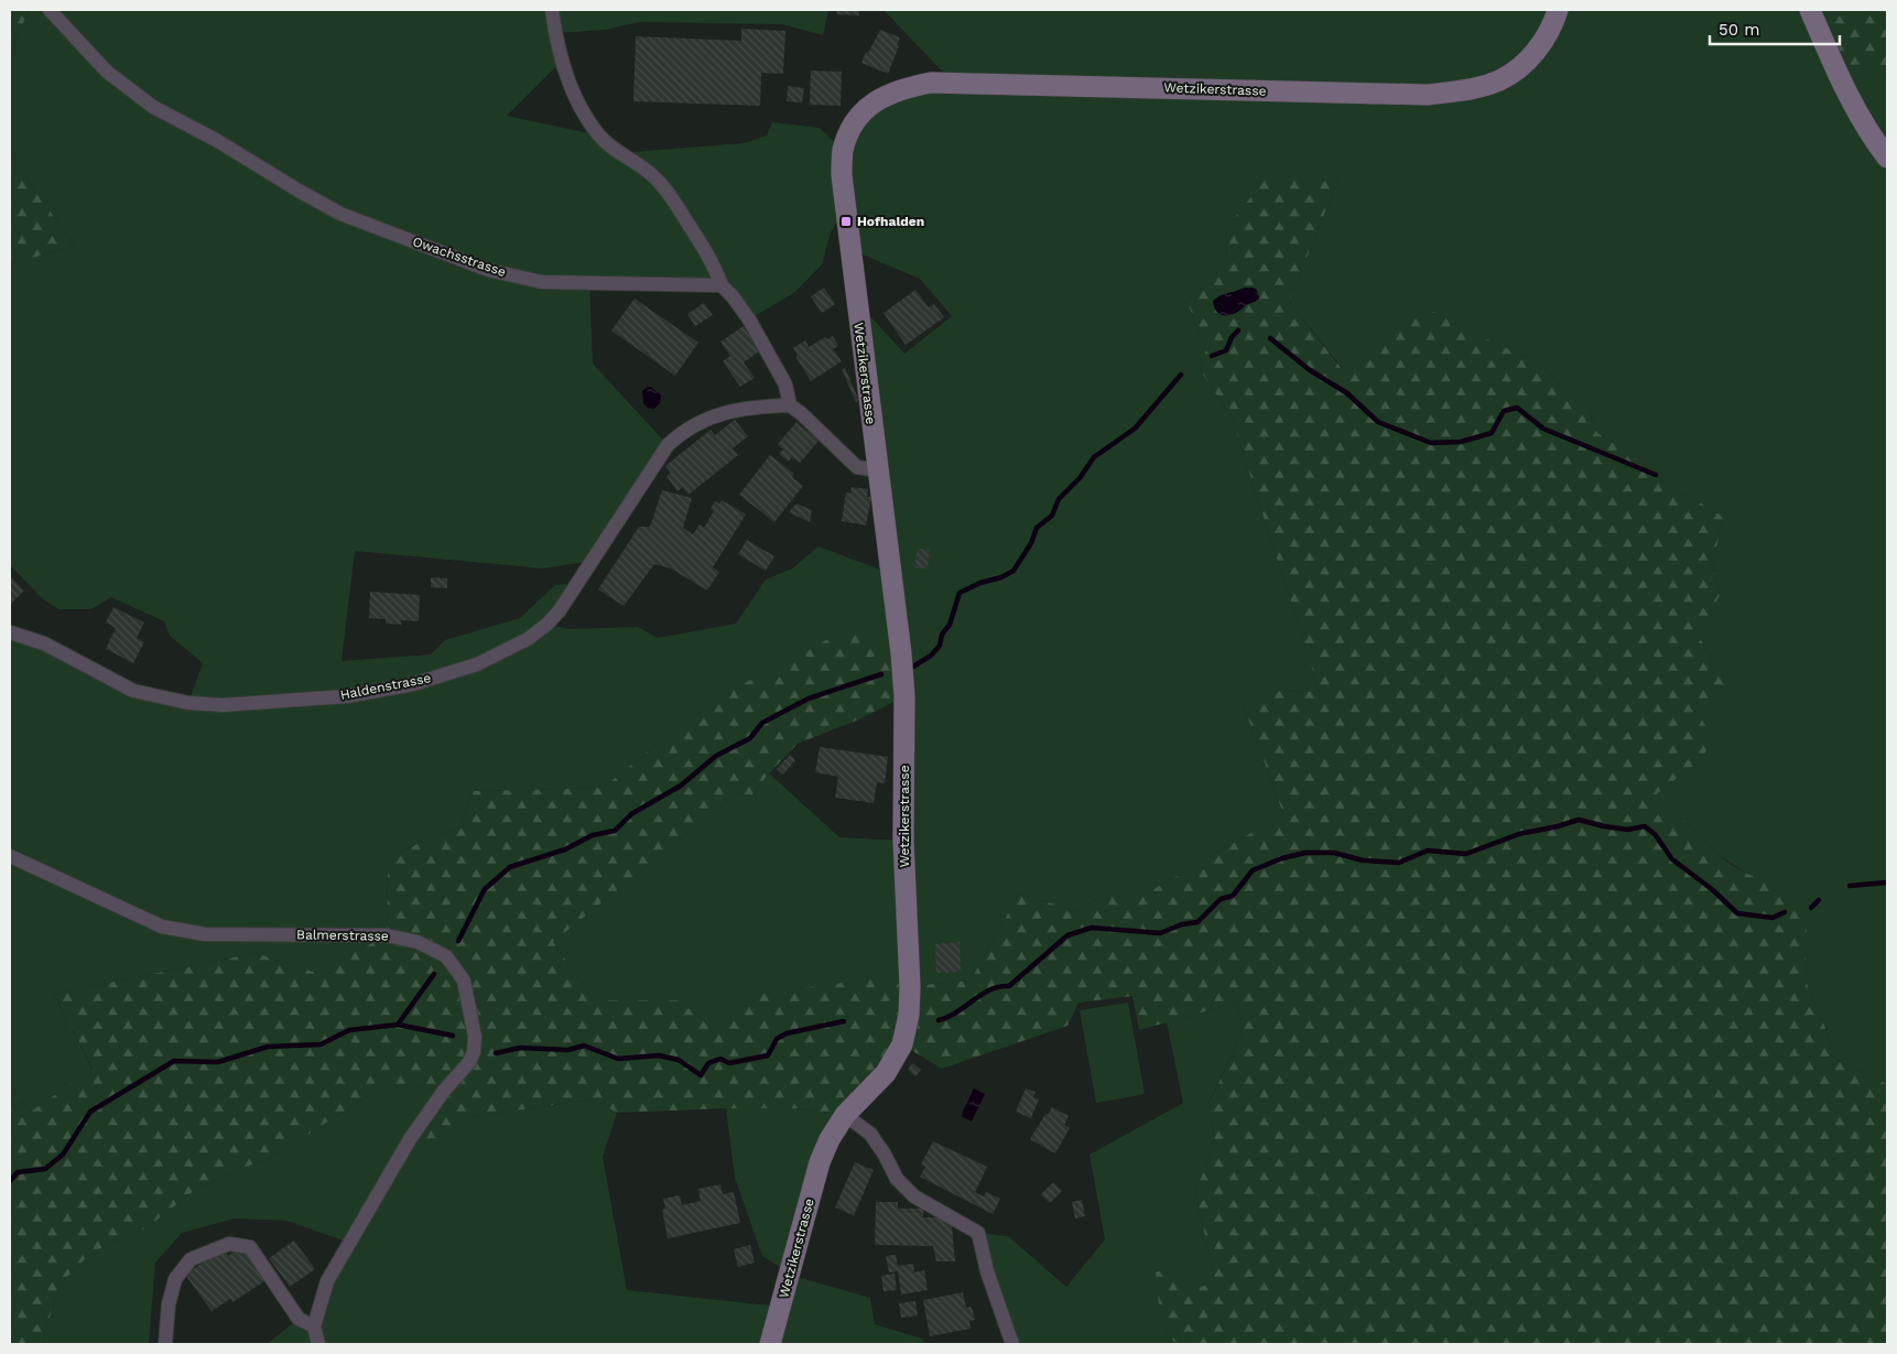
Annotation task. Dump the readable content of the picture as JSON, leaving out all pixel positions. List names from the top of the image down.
{
  "streets": {
    "street": [
      "Wetzikerstrasse",
      "Owachsstrasse",
      "Haldenstrasse",
      "Balmerstrasse"
    ]
  },
  "places": {
    "transit": ["Hofhalden"]
  },
  "scale_bar": "50 m"
}
